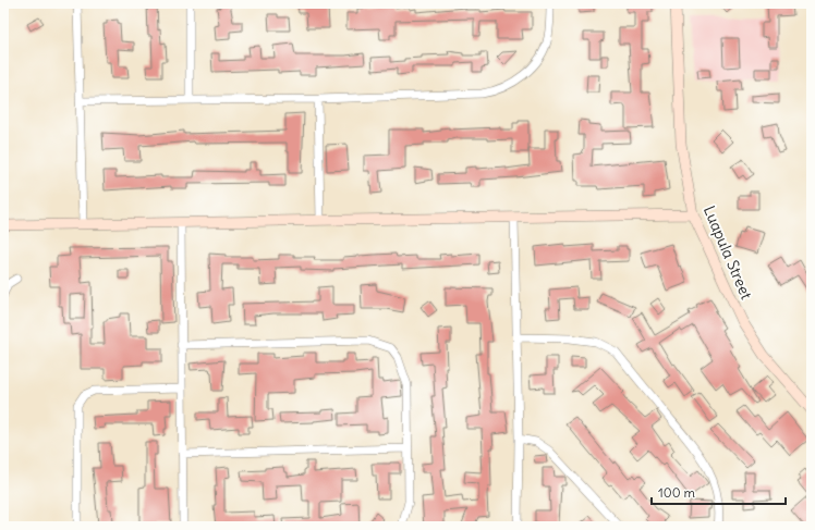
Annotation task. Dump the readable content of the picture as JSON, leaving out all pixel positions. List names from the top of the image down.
{
  "streets": {
    "street": ["Luapula Street"]
  },
  "scale_bar": "100 m"
}
